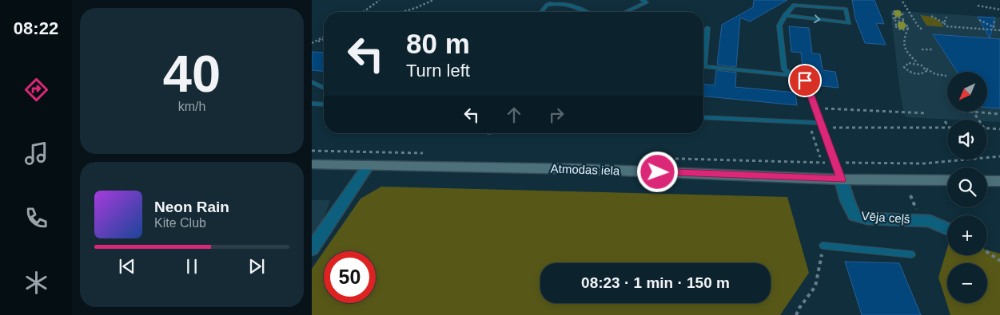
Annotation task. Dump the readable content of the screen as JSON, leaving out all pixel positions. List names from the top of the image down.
{
  "streets": {
    "main road": ["Atmodas iela"],
    "street": ["Vēja ceļš"]
  },
  "crossings": [
    ["Atmodas iela", "Vēja ceļš"]
  ],
  "north": "bottom left",
  "page": {
    "tabs": "08:22",
    "tile": ["40", "km/h"],
    "turn": ["80 m", "Turn left"],
    "map_buttons": ["+", "−"],
    "song": ["Neon Rain", "Kite Club"],
    "limit": "50",
    "trip": "08:23 · 1 min · 150 m"
  }
}
